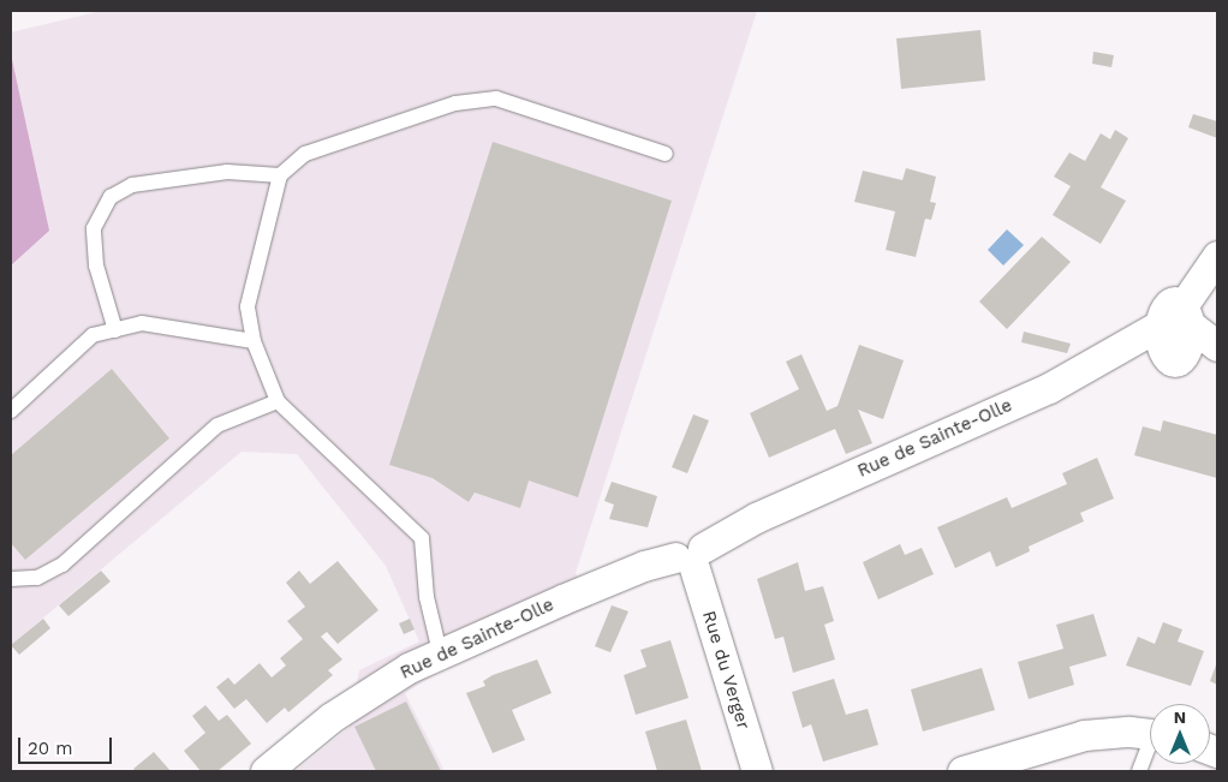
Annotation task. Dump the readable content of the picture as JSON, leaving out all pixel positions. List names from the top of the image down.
{
  "streets": {
    "street": ["Rue de Sainte-Olle", "Rue du Verger"]
  },
  "crossings": [
    ["Rue de Sainte-Olle", "Rue du Verger"]
  ],
  "scale_bar": "20 m",
  "north": "top"
}
